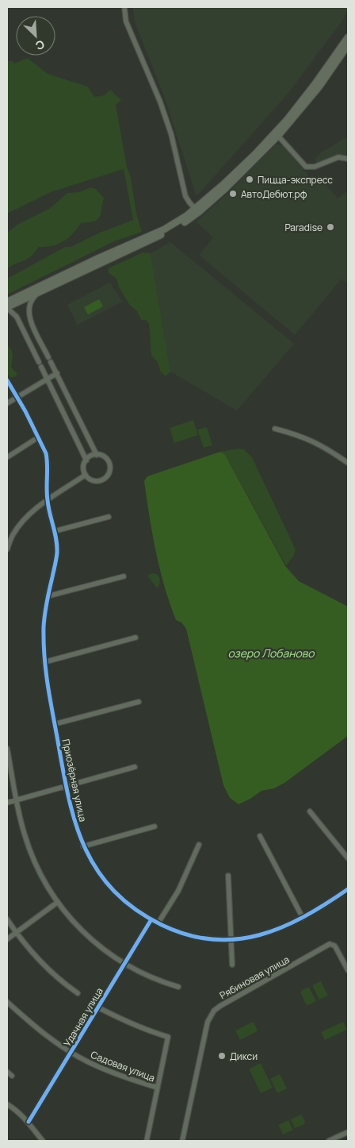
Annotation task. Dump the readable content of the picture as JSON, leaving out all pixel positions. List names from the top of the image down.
{
  "streets": {
    "street": [
      "Приозёрная улица",
      "Рябиновая улица",
      "Удачная улица",
      "Садовая улица"
    ]
  },
  "crossings": [
    ["Приозёрная улица", "Удачная улица"],
    ["Удачная улица", "Садовая улица"]
  ],
  "water": ["озеро Лобаново"],
  "places": [
    "Пицца-экспресс",
    "АвтоДебют.рф",
    "Paradise",
    "Дикси"
  ],
  "north": "bottom right"
}
